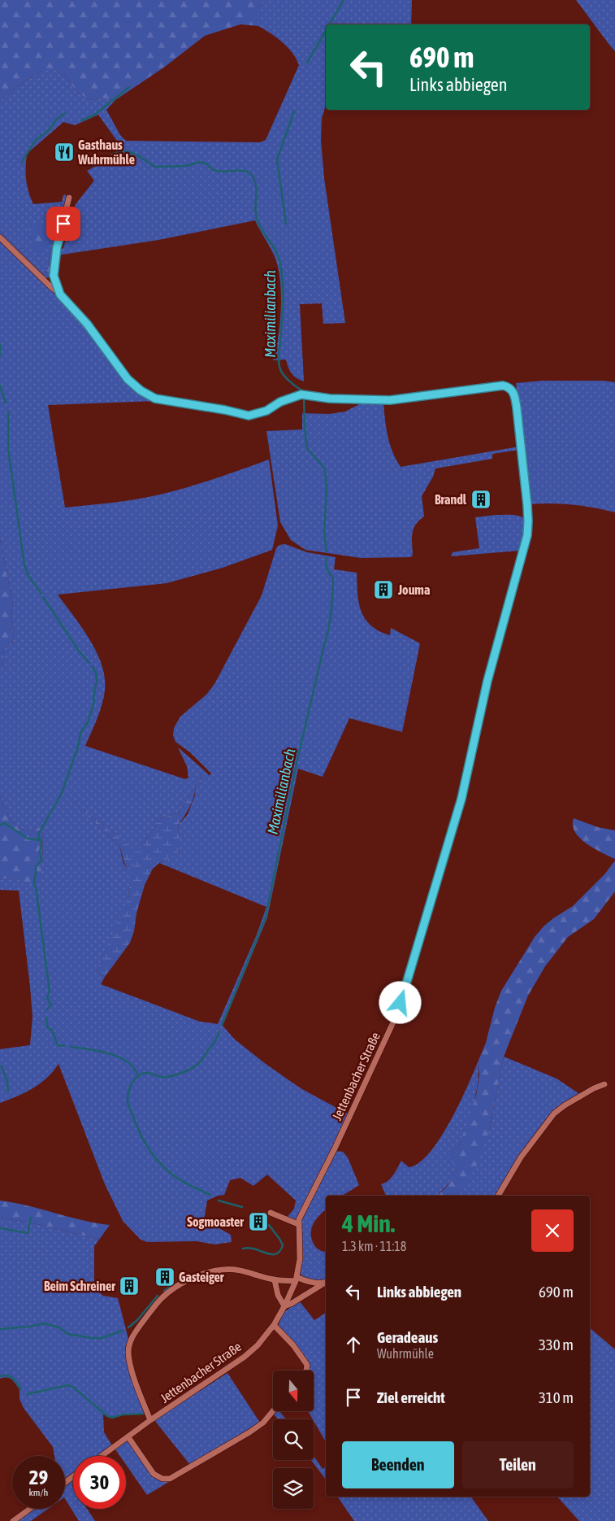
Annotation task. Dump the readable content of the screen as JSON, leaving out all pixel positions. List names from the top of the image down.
{
  "streets": {
    "street": ["Jettenbacher Straße"]
  },
  "water": ["Maximilianbach"],
  "places": {
    "restaurant": ["Gasthaus Wuhrmühle"],
    "building": [
      "Brandl",
      "Jouma",
      "Sogmoaster",
      "Gasteiger",
      "Beim Schreiner"
    ]
  },
  "north": "bottom",
  "page": {
    "turn": ["690 m", "Links abbiegen"],
    "heading": ["4 Min.", "1.3 km · 11:18"],
    "list": [
      {
        "name": "Links abbiegen",
        "value": "690 m"
      },
      {
        "name": "Geradeaus",
        "note": "Wuhrmühle",
        "value": "330 m"
      },
      {
        "name": "Ziel erreicht",
        "value": "310 m"
      }
    ],
    "buttons": ["Beenden", "Teilen"],
    "speed": "29 km/h",
    "limit": "30"
  }
}
